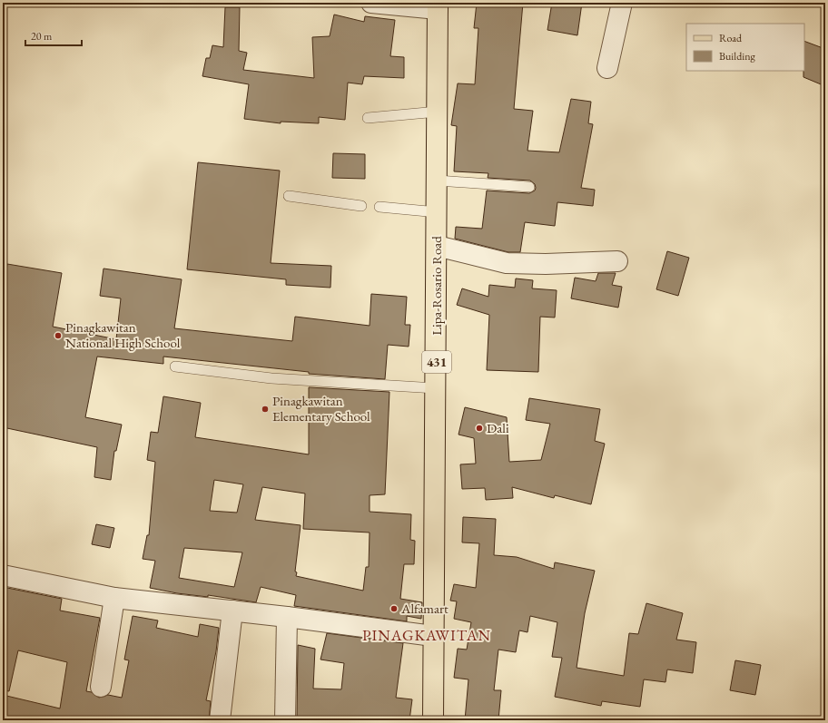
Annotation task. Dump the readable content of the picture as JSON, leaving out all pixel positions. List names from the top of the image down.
{
  "streets": {
    "main road": ["Lipa-Rosario Road", "431"]
  },
  "districts": ["PINAGKAWITAN"],
  "places": [
    "Pinagkawitan National High School",
    "Pinagkawitan Elementary School",
    "Dali",
    "Alfamart"
  ],
  "legend": ["Road", "Building"],
  "scale_bar": "20 m"
}
